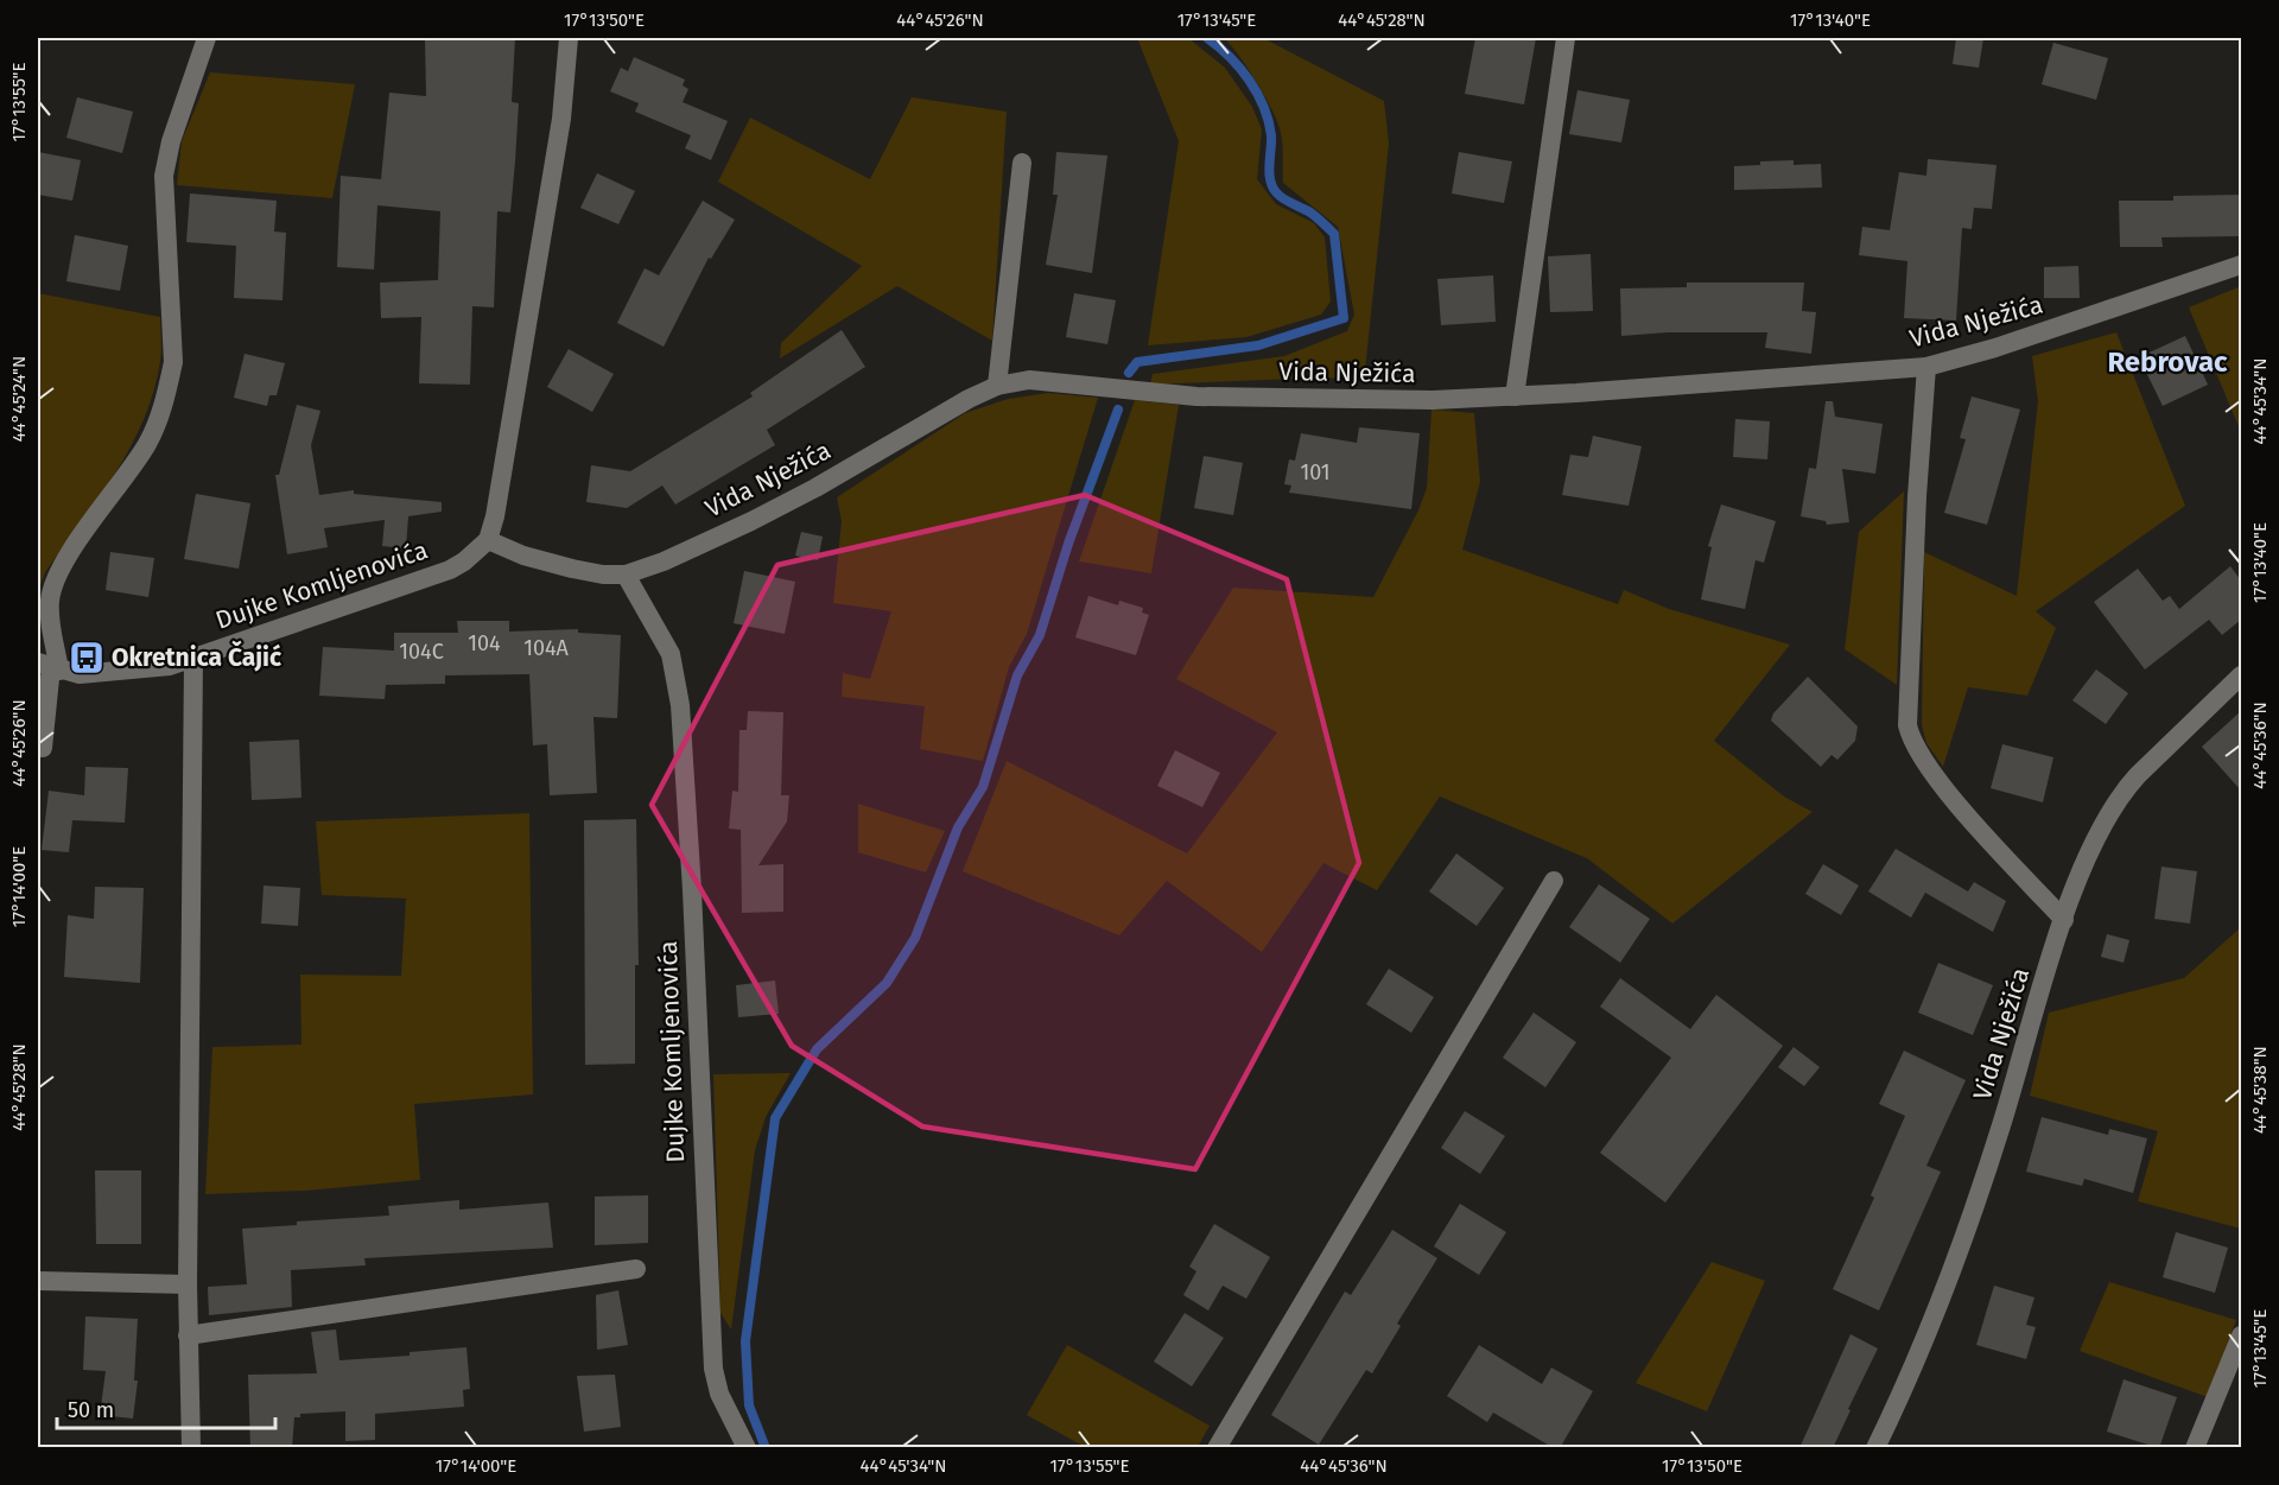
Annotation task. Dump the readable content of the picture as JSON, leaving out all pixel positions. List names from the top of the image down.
{
  "streets": {
    "street": ["Vida Nježića", "Dujke Komljenovića"]
  },
  "crossings": [
    ["Vida Nježića", "Dujke Komljenovića"]
  ],
  "districts": ["Rebrovac"],
  "places": {
    "bus stop": ["Okretnica Čajić"]
  },
  "house_numbers": [
    "101",
    "104",
    "104A",
    "104C"
  ],
  "scale_bar": "50 m",
  "coordinates": [
    "17°13'50\"E",
    "44°45'26\"N",
    "17°13'45\"E",
    "44°45'28\"N",
    "17°13'40\"E",
    "17°13'55\"E",
    "44°45'24\"N",
    "44°45'34\"N",
    "44°45'36\"N",
    "17°14'00\"E",
    "44°45'38\"N"
  ]
}
